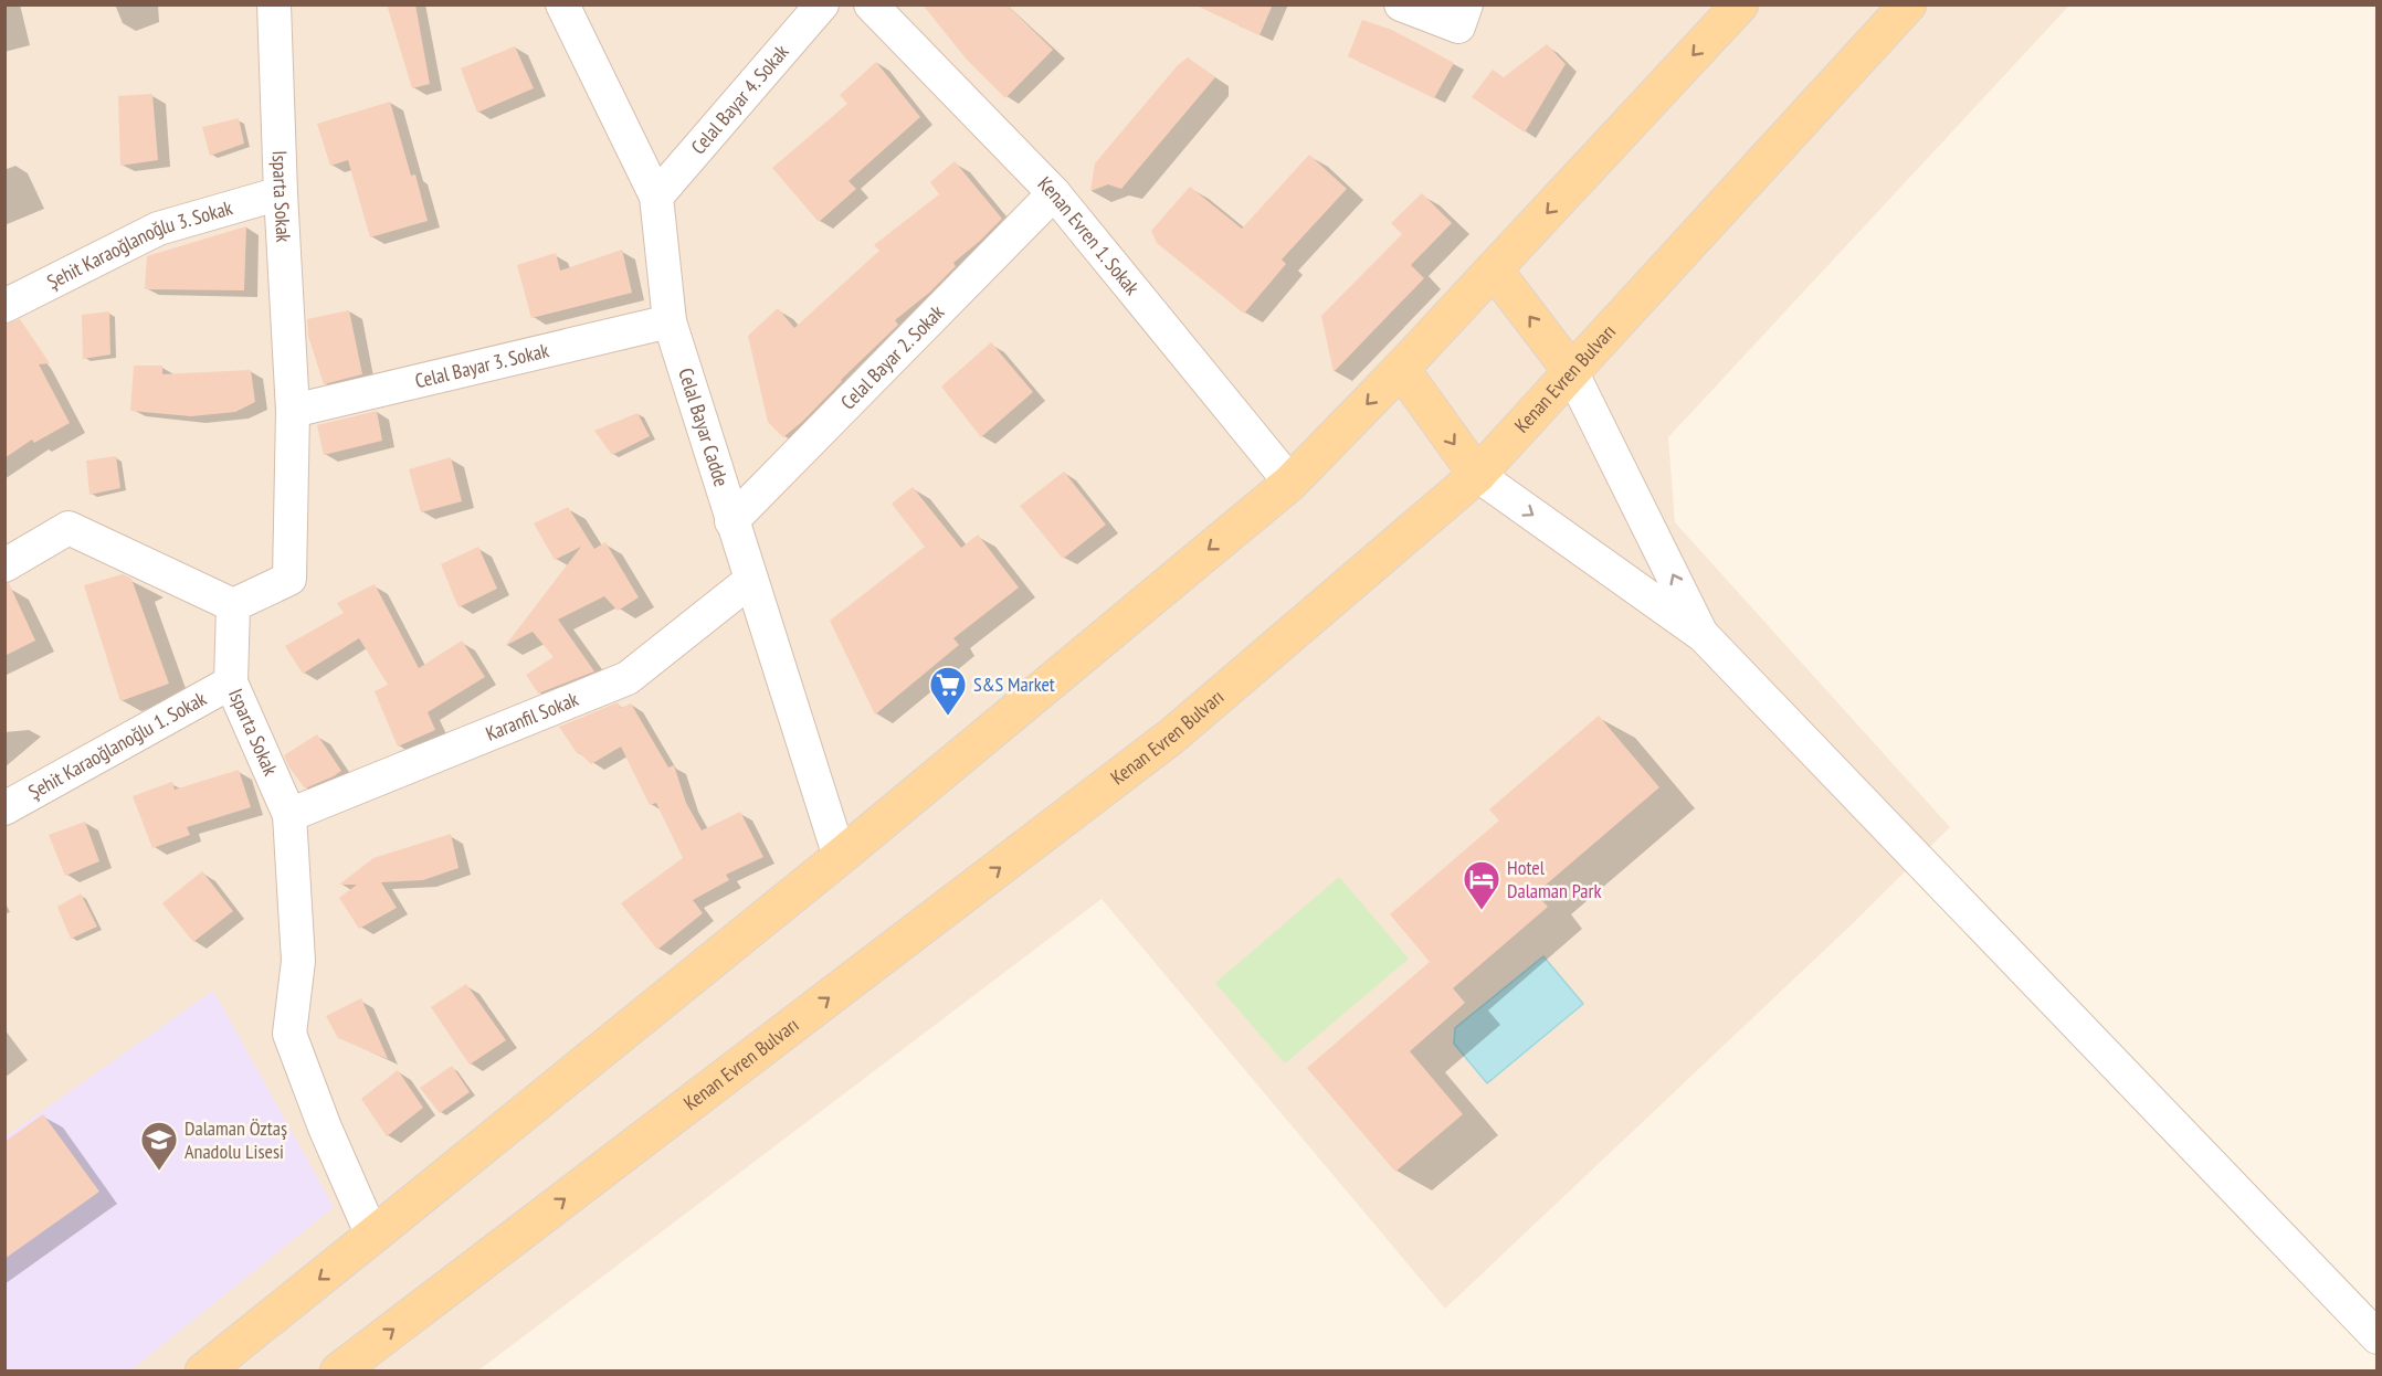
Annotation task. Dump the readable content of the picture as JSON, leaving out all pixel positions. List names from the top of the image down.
{
  "streets": {
    "main road": ["Kenan Evren Bulvarı"],
    "street": [
      "Celal Bayar 4. Sokak",
      "Isparta Sokak",
      "Kenan Evren 1. Sokak",
      "Şehit Karaoğlanoğlu 3. Sokak",
      "Celal Bayar 2. Sokak",
      "Celal Bayar 3. Sokak",
      "Celal Bayar Cadde",
      "Karanfil Sokak",
      "Şehit Karaoğlanoğlu 1. Sokak"
    ]
  },
  "crossings": [
    ["Celal Bayar 4. Sokak", "Celal Bayar Cadde"],
    ["Isparta Sokak", "Şehit Karaoğlanoğlu 3. Sokak"],
    ["Isparta Sokak", "Celal Bayar 3. Sokak"],
    ["Isparta Sokak", "Karanfil Sokak"],
    ["Isparta Sokak", "Şehit Karaoğlanoğlu 1. Sokak"],
    ["Kenan Evren 1. Sokak", "Celal Bayar 2. Sokak"],
    ["Celal Bayar 2. Sokak", "Celal Bayar Cadde"],
    ["Celal Bayar 3. Sokak", "Celal Bayar Cadde"],
    ["Celal Bayar Cadde", "Karanfil Sokak"]
  ],
  "places": {
    "supermarket": ["S&S Market"],
    "hotel": ["Hotel Dalaman Park"],
    "school or university": ["Dalaman Öztaş Anadolu Lisesi"]
  }
}
